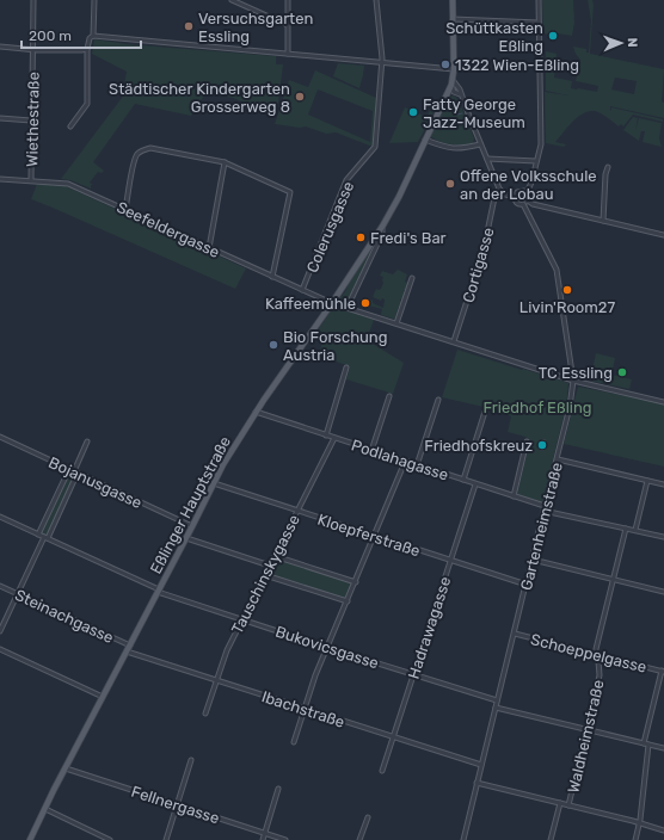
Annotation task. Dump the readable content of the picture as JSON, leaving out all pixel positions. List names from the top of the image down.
{
  "streets": {
    "main road": ["Eßlinger Hauptstraße"],
    "street": [
      "Wiethestraße",
      "Colerusgasse",
      "Seefeldergasse",
      "Cortigasse",
      "Podlahagasse",
      "Bojanusgasse",
      "Gartenheimstraße",
      "Kloepferstraße",
      "Tauschinskygasse",
      "Steinachgasse",
      "Hadrawagasse",
      "Bukovicsgasse",
      "Schoeppelgasse",
      "Ibachstraße",
      "Waldheimstraße",
      "Fellnergasse"
    ]
  },
  "crossings": [
    ["Wiethestraße", "Seefeldergasse"],
    ["Colerusgasse", "Seefeldergasse"],
    ["Seefeldergasse", "Cortigasse"],
    ["Seefeldergasse", "Eßlinger Hauptstraße"],
    ["Seefeldergasse", "Gartenheimstraße"],
    ["Cortigasse", "Gartenheimstraße"],
    ["Podlahagasse", "Eßlinger Hauptstraße"],
    ["Podlahagasse", "Gartenheimstraße"],
    ["Podlahagasse", "Tauschinskygasse"],
    ["Podlahagasse", "Hadrawagasse"],
    ["Podlahagasse", "Waldheimstraße"],
    ["Bojanusgasse", "Eßlinger Hauptstraße"],
    ["Eßlinger Hauptstraße", "Kloepferstraße"],
    ["Eßlinger Hauptstraße", "Steinachgasse"],
    ["Eßlinger Hauptstraße", "Bukovicsgasse"],
    ["Eßlinger Hauptstraße", "Ibachstraße"],
    ["Eßlinger Hauptstraße", "Fellnergasse"],
    ["Gartenheimstraße", "Kloepferstraße"],
    ["Gartenheimstraße", "Bukovicsgasse"],
    ["Gartenheimstraße", "Schoeppelgasse"],
    ["Gartenheimstraße", "Ibachstraße"],
    ["Kloepferstraße", "Tauschinskygasse"],
    ["Kloepferstraße", "Hadrawagasse"],
    ["Tauschinskygasse", "Bukovicsgasse"],
    ["Tauschinskygasse", "Ibachstraße"],
    ["Hadrawagasse", "Bukovicsgasse"],
    ["Hadrawagasse", "Ibachstraße"],
    ["Schoeppelgasse", "Waldheimstraße"]
  ],
  "parks": ["Friedhof Eßling"],
  "places": [
    "Versuchsgarten Essling",
    "Schüttkasten Eßling",
    "1322 Wien-Eßling",
    "Städtischer Kindergarten Grosserweg 8",
    "Fatty George Jazz-Museum",
    "Offene Volksschule an der Lobau",
    "Fredi's Bar",
    "Livin'Room27",
    "Kaffeemühle",
    "Bio Forschung Austria",
    "TC Essling",
    "Friedhofskreuz"
  ],
  "scale_bar": "200 m",
  "north": "right"
}
